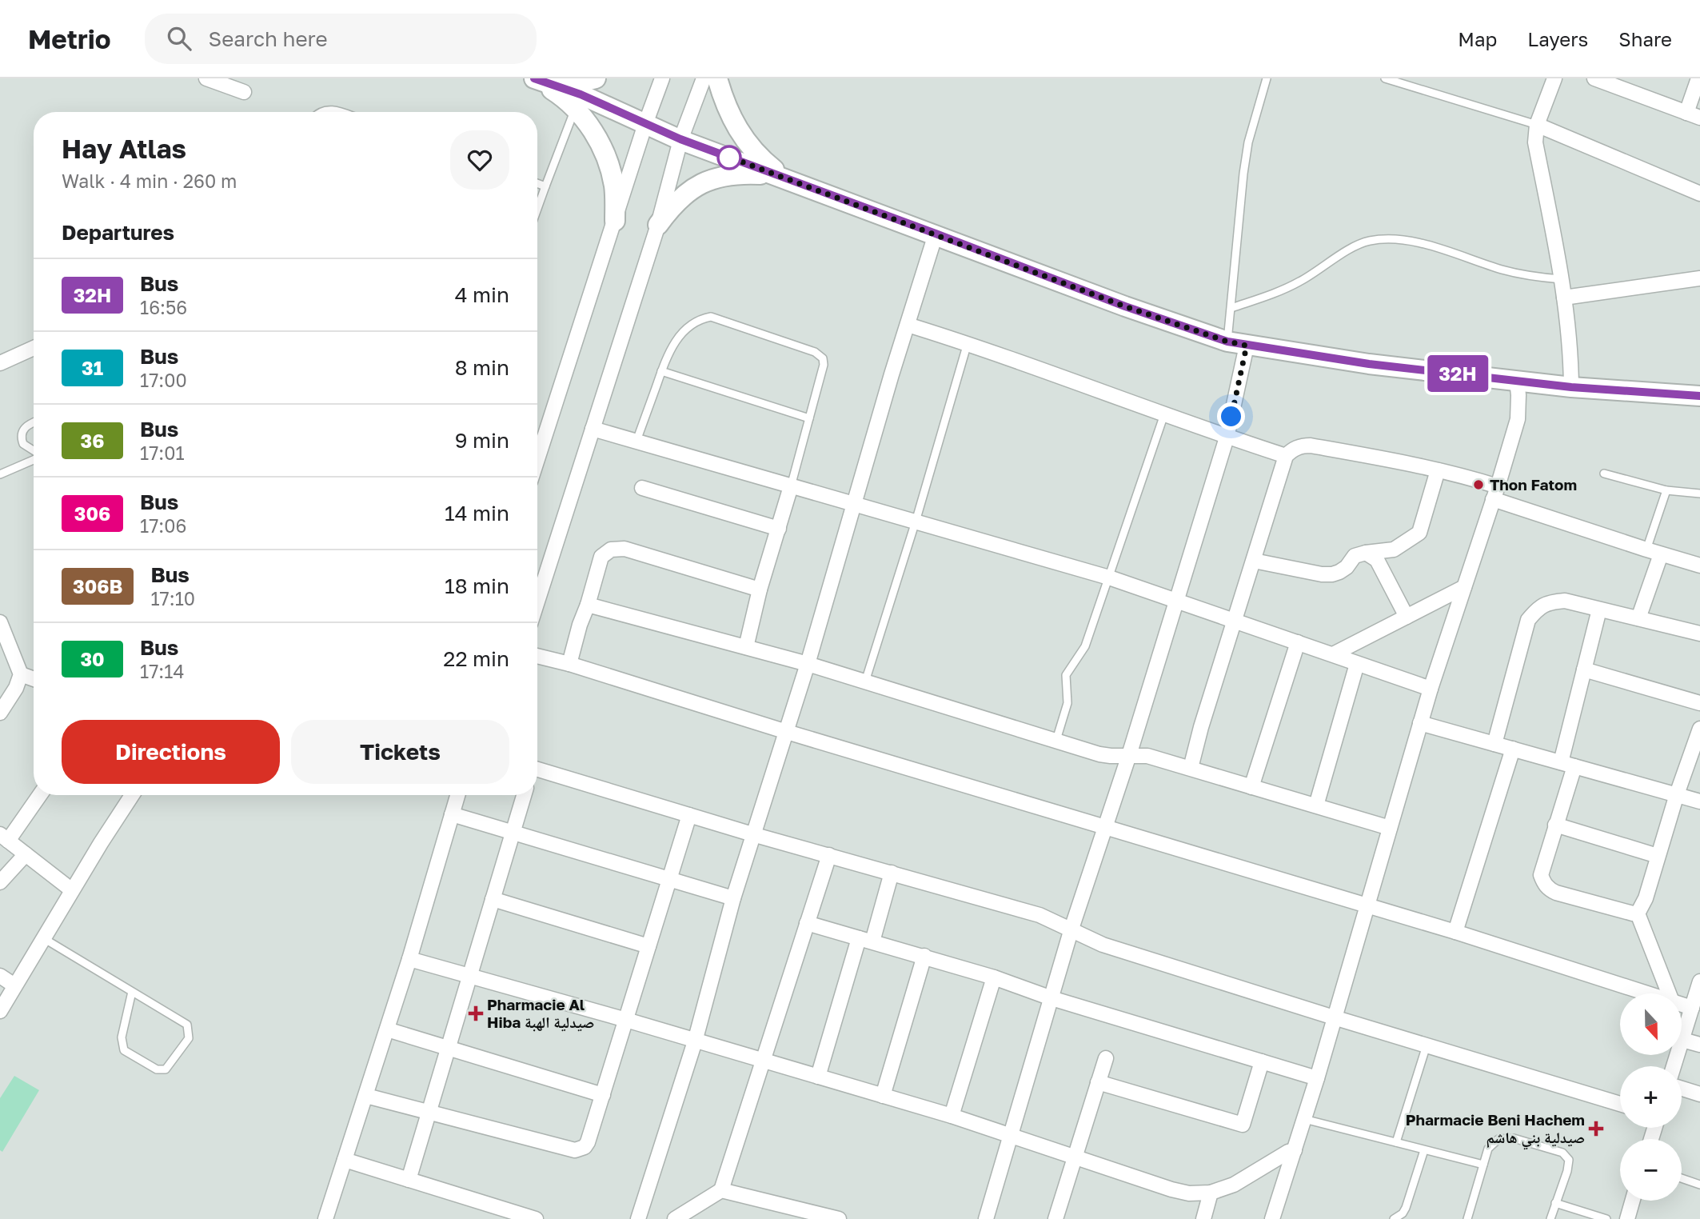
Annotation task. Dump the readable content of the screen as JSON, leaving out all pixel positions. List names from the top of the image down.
{
  "places": {
    "other": ["Thon Fatom"],
    "health": ["Pharmacie Al Hiba صيدلية الهبة", "Pharmacie Beni Hachem صيدلية بني هاشم"]
  },
  "lines": ["bus line 32H"],
  "north": "bottom",
  "page": {
    "header": "Metrio",
    "search": "Search here",
    "nav": ["Map", "Layers", "Share"],
    "on_map": "32H",
    "heading": [
      ["Hay Atlas", "Walk · 4 min · 260 m"],
      "Departures"
    ],
    "list": [
      {
        "mark": "32H",
        "name": "Bus",
        "note": "16:56",
        "value": "4 min"
      },
      {
        "mark": "31",
        "name": "Bus",
        "note": "17:00",
        "value": "8 min"
      },
      {
        "mark": "36",
        "name": "Bus",
        "note": "17:01",
        "value": "9 min"
      },
      {
        "mark": "306",
        "name": "Bus",
        "note": "17:06",
        "value": "14 min"
      },
      {
        "mark": "306B",
        "name": "Bus",
        "note": "17:10",
        "value": "18 min"
      },
      {
        "mark": "30",
        "name": "Bus",
        "note": "17:14",
        "value": "22 min"
      }
    ],
    "buttons": ["Directions", "Tickets"],
    "map_buttons": ["+", "−"]
  }
}
